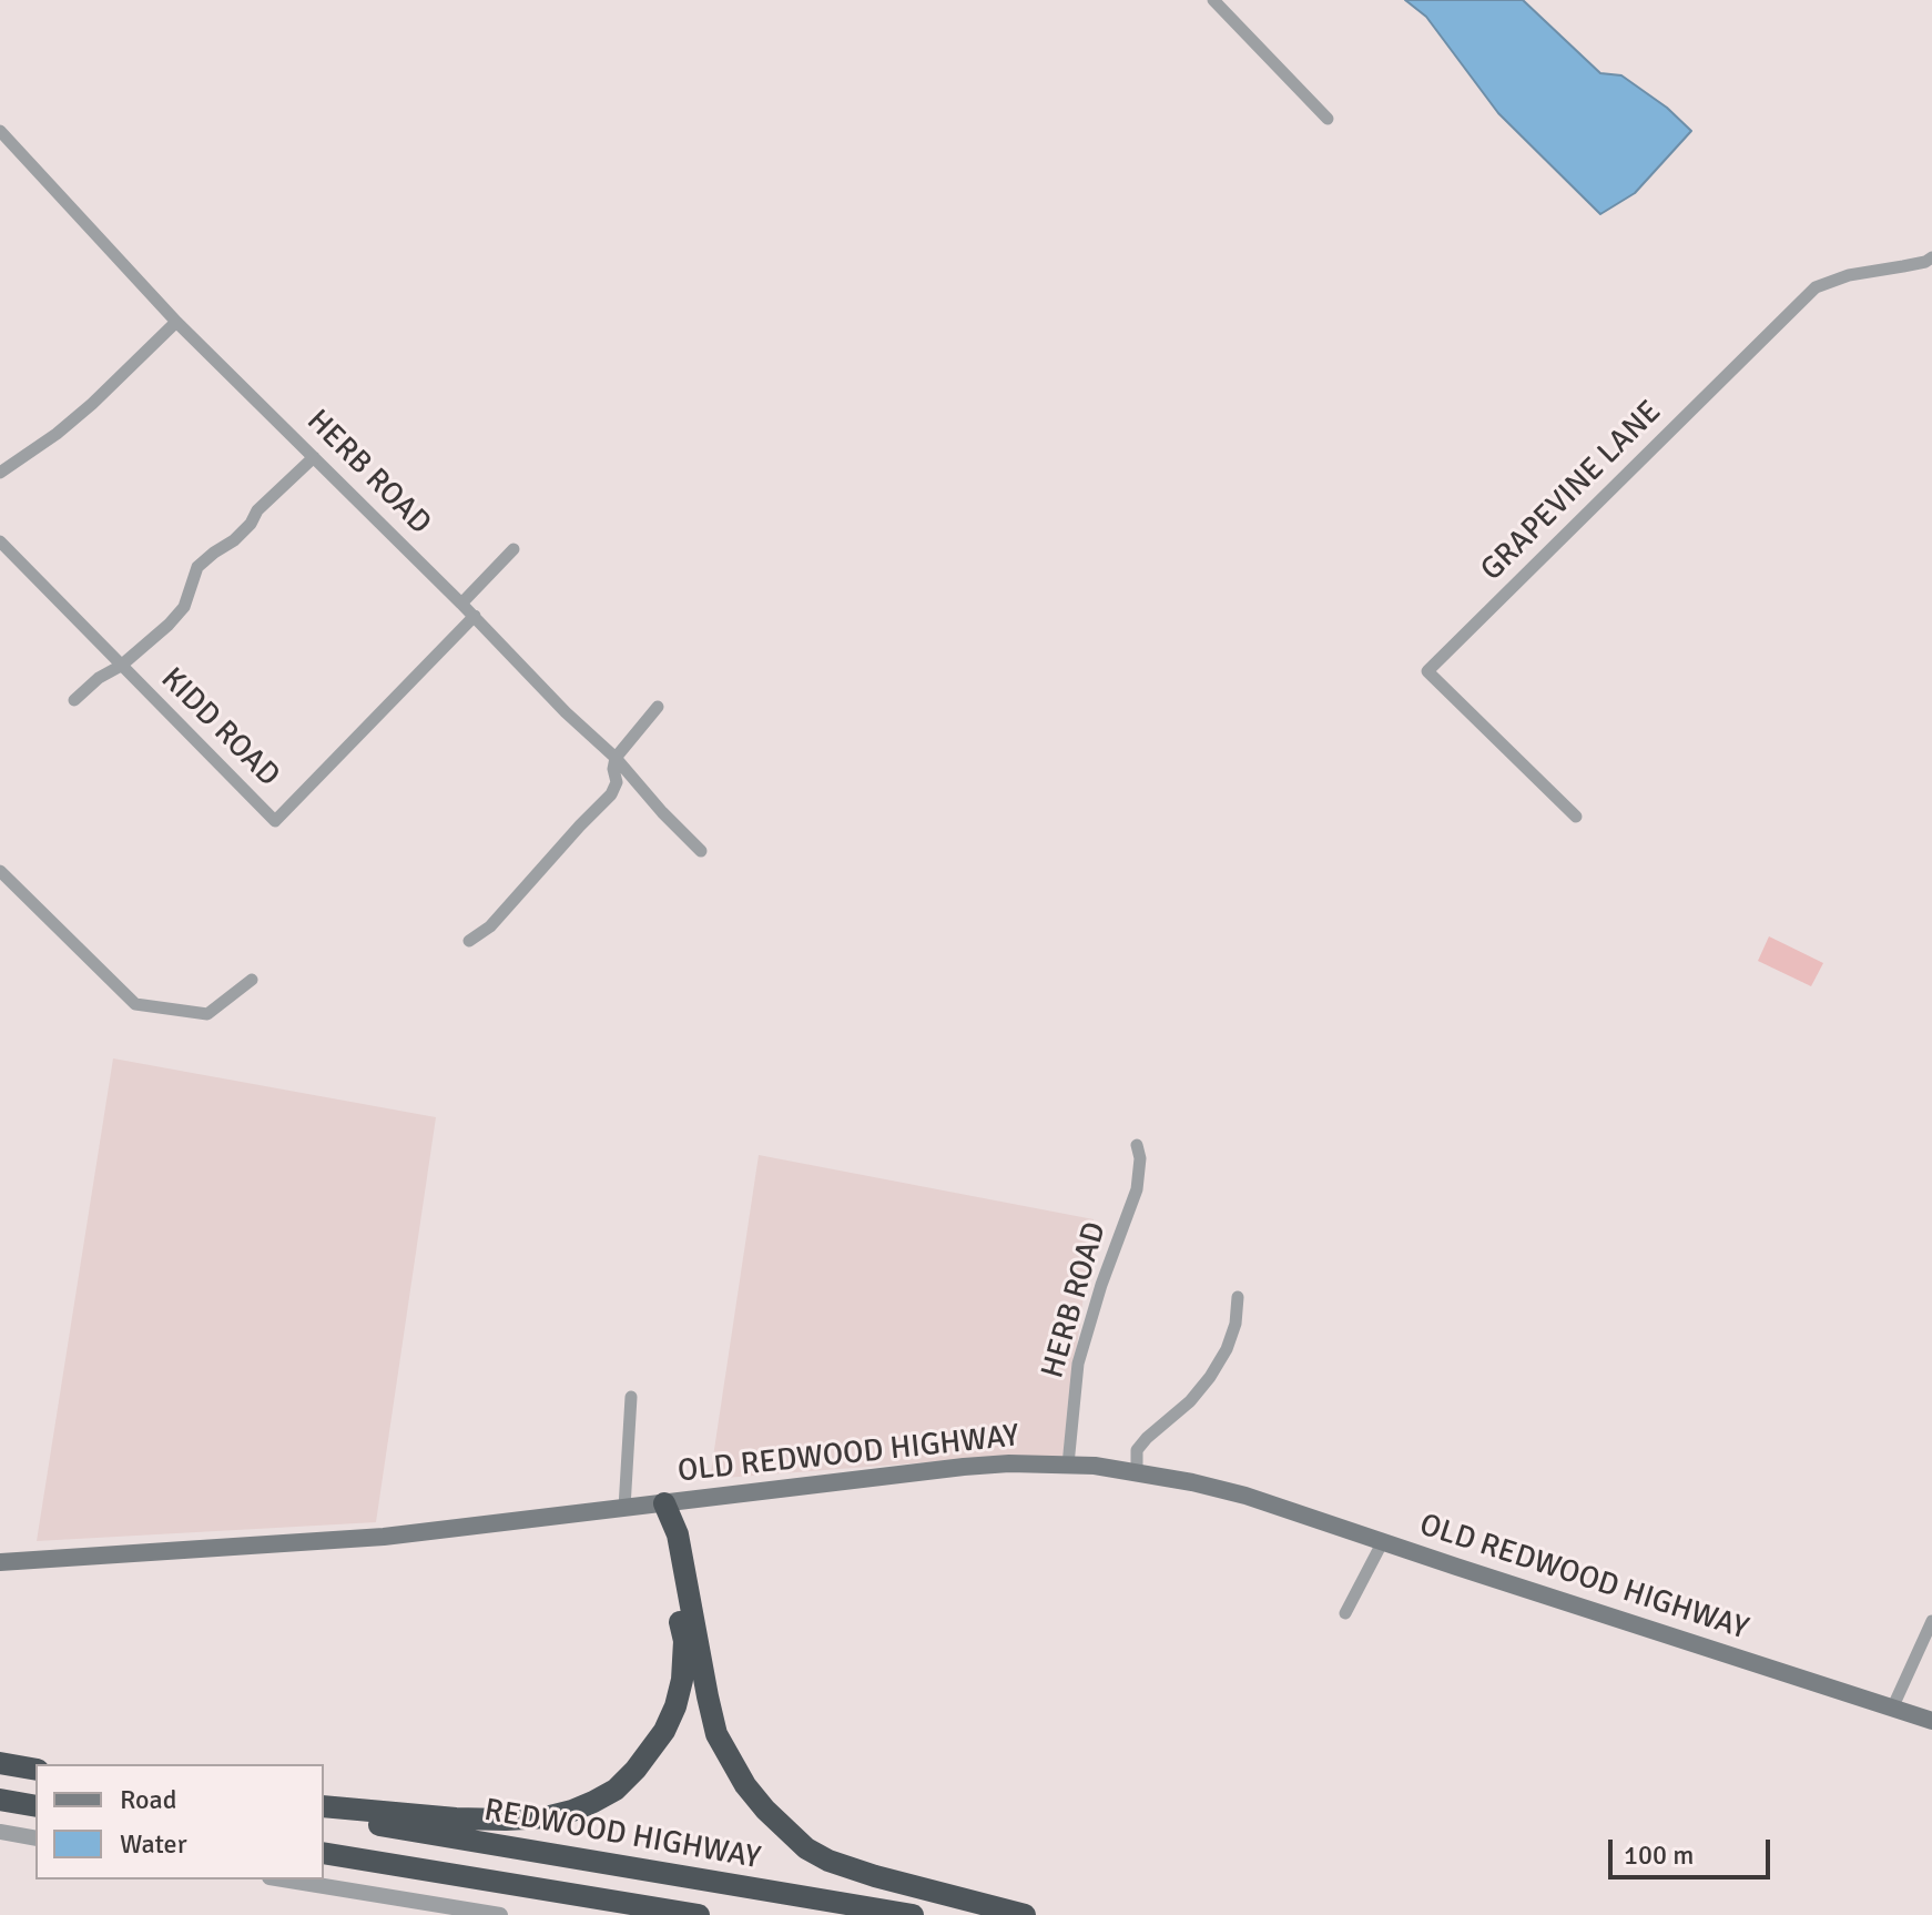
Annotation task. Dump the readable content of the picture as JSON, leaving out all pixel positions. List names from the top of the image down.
{
  "streets": {
    "highway": ["REDWOOD HIGHWAY"],
    "main road": ["OLD REDWOOD HIGHWAY"],
    "street": ["HERB ROAD", "GRAPEVINE LANE", "KIDD ROAD"]
  },
  "crossings": [
    ["HERB ROAD", "KIDD ROAD"],
    ["HERB ROAD", "OLD REDWOOD HIGHWAY"]
  ],
  "legend": ["Road", "Water"],
  "scale_bar": "100 m"
}
